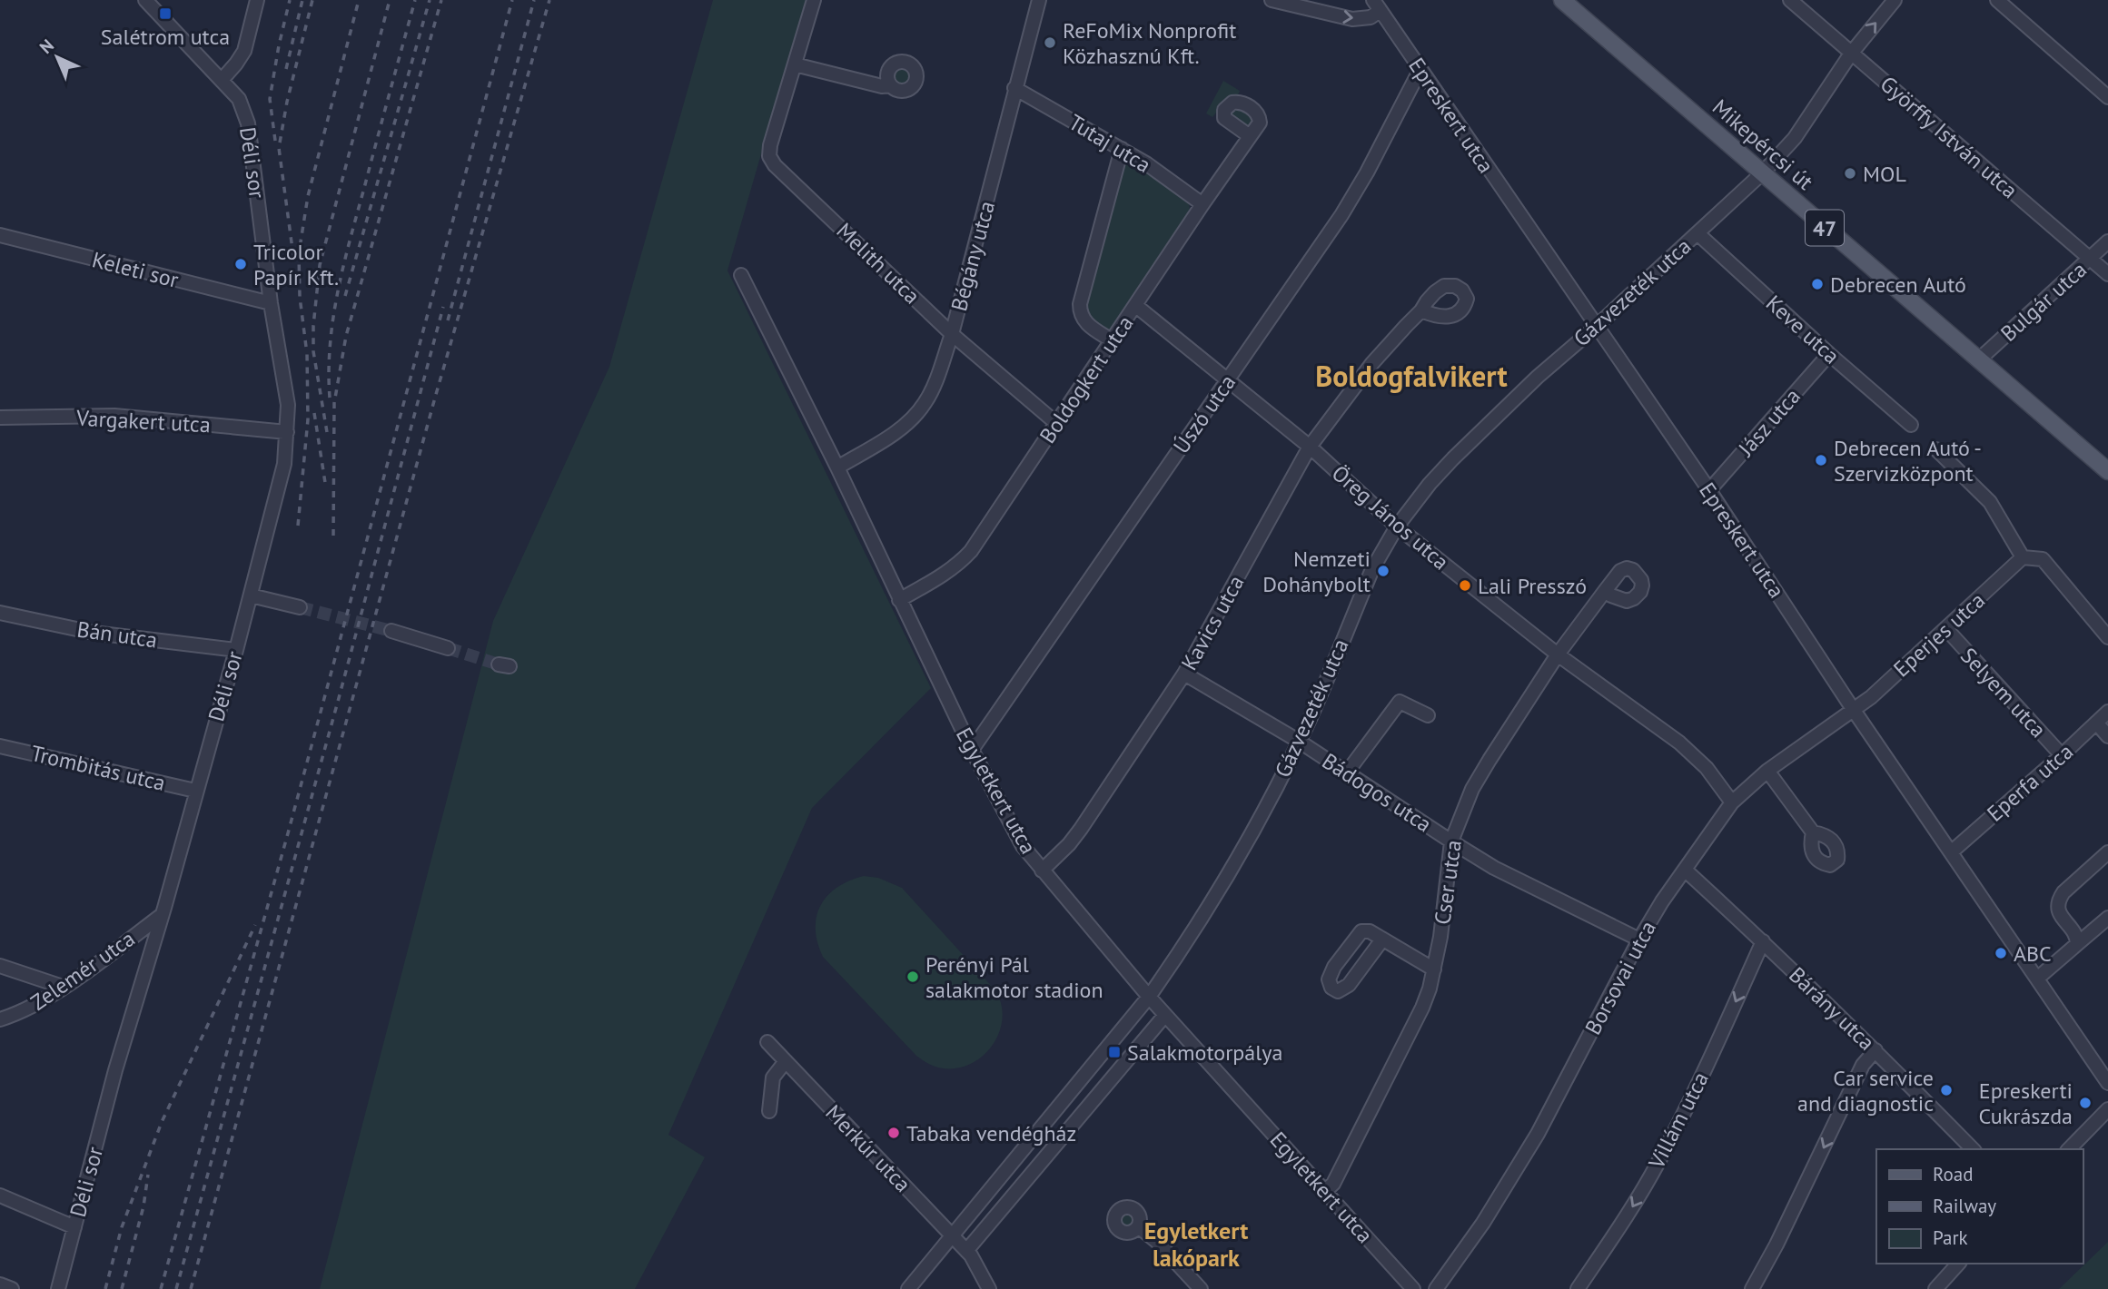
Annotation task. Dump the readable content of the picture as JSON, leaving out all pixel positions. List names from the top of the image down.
{
  "streets": {
    "main road": ["Mikepércsi út", "47"],
    "street": [
      "Epreskert utca",
      "Györffy István utca",
      "Tutaj utca",
      "Déli sor",
      "Bégány utca",
      "Melith utca",
      "Keleti sor",
      "Gázvezeték utca",
      "Bulgár utca",
      "Keve utca",
      "Boldogkert utca",
      "Úszó utca",
      "Vargakert utca",
      "Jász utca",
      "Öreg János utca",
      "Kavics utca",
      "Bán utca",
      "Eperjes utca",
      "Selyem utca",
      "Trombitás utca",
      "Eperfa utca",
      "Egyletkert utca",
      "Bádogos utca",
      "Cser utca",
      "Zelemér utca",
      "Borsovai utca",
      "Bárány utca",
      "Villám utca",
      "Merkúr utca"
    ]
  },
  "crossings": [
    ["Epreskert utca", "Gázvezeték utca"],
    ["Epreskert utca", "Úszó utca"],
    ["Epreskert utca", "Jász utca"],
    ["Epreskert utca", "Eperjes utca"],
    ["Epreskert utca", "Eperfa utca"],
    ["Epreskert utca", "Borsovai utca"],
    ["Györffy István utca", "Gázvezeték utca"],
    ["Györffy István utca", "Bulgár utca"],
    ["Tutaj utca", "Bégány utca"],
    ["Tutaj utca", "Boldogkert utca"],
    ["Mikepércsi út", "Gázvezeték utca"],
    ["Mikepércsi út", "Bulgár utca"],
    ["Déli sor", "Keleti sor"],
    ["Déli sor", "Vargakert utca"],
    ["Déli sor", "Bán utca"],
    ["Déli sor", "Trombitás utca"],
    ["Déli sor", "Zelemér utca"],
    ["Bégány utca", "Melith utca"],
    ["Bégány utca", "Egyletkert utca"],
    ["Melith utca", "Boldogkert utca"],
    ["Gázvezeték utca", "Keve utca"],
    ["Gázvezeték utca", "Öreg János utca"],
    ["Gázvezeték utca", "Egyletkert utca"],
    ["Gázvezeték utca", "Bádogos utca"],
    ["Gázvezeték utca", "Merkúr utca"],
    ["Keve utca", "Jász utca"],
    ["Boldogkert utca", "Öreg János utca"],
    ["Boldogkert utca", "Egyletkert utca"],
    ["Úszó utca", "Öreg János utca"],
    ["Úszó utca", "Egyletkert utca"],
    ["Öreg János utca", "Kavics utca"],
    ["Öreg János utca", "Cser utca"],
    ["Öreg János utca", "Borsovai utca"],
    ["Kavics utca", "Egyletkert utca"],
    ["Kavics utca", "Bádogos utca"],
    ["Eperjes utca", "Selyem utca"],
    ["Eperjes utca", "Borsovai utca"],
    ["Selyem utca", "Eperfa utca"],
    ["Egyletkert utca", "Cser utca"],
    ["Bádogos utca", "Cser utca"],
    ["Bádogos utca", "Borsovai utca"],
    ["Borsovai utca", "Bárány utca"],
    ["Bárány utca", "Villám utca"]
  ],
  "one_way": ["Villám utca"],
  "districts": ["Boldogfalvikert", "Egyletkert lakópark"],
  "places": {
    "transit": ["Salétrom utca", "Salakmotorpálya"],
    "other": [
      "ReFoMix Nonprofit Közhasznú Kft.",
      "MOL",
      "Tricolor Papír Kft.",
      "Debrecen Autó",
      "Debrecen Autó - Szervizközpont",
      "Nemzeti Dohánybolt",
      "Lali Presszó",
      "ABC",
      "Perényi Pál salakmotor stadion",
      "Car service and diagnostic",
      "Epreskerti Cukrászda",
      "Tabaka vendégház"
    ]
  },
  "legend": ["Road", "Railway", "Park"],
  "north": "top left"
}
